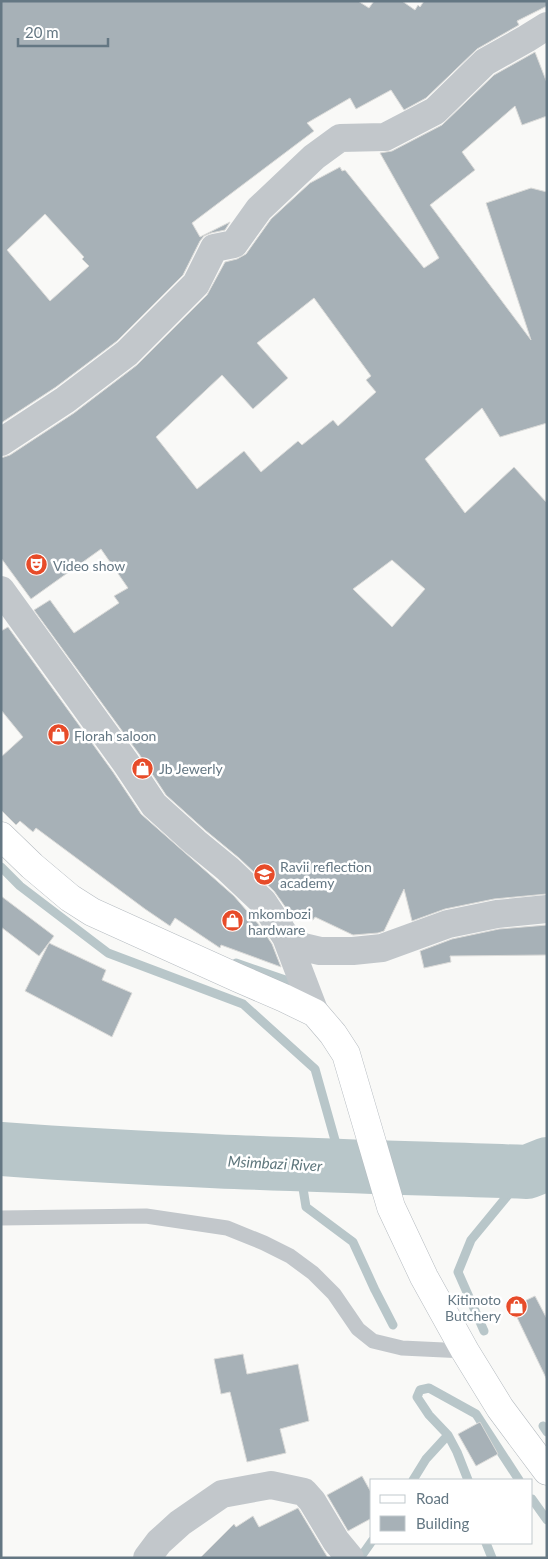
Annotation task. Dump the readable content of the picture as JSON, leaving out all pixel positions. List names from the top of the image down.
{
  "water": ["Msimbazi River"],
  "places": {
    "theatre": ["Video show"],
    "shop": [
      "Florah saloon",
      "Jb Jewerly",
      "mkombozi hardware",
      "Kitimoto Butchery"
    ],
    "school or university": ["Ravii reflection academy"]
  },
  "legend": ["Road", "Building"],
  "scale_bar": "20 m"
}
